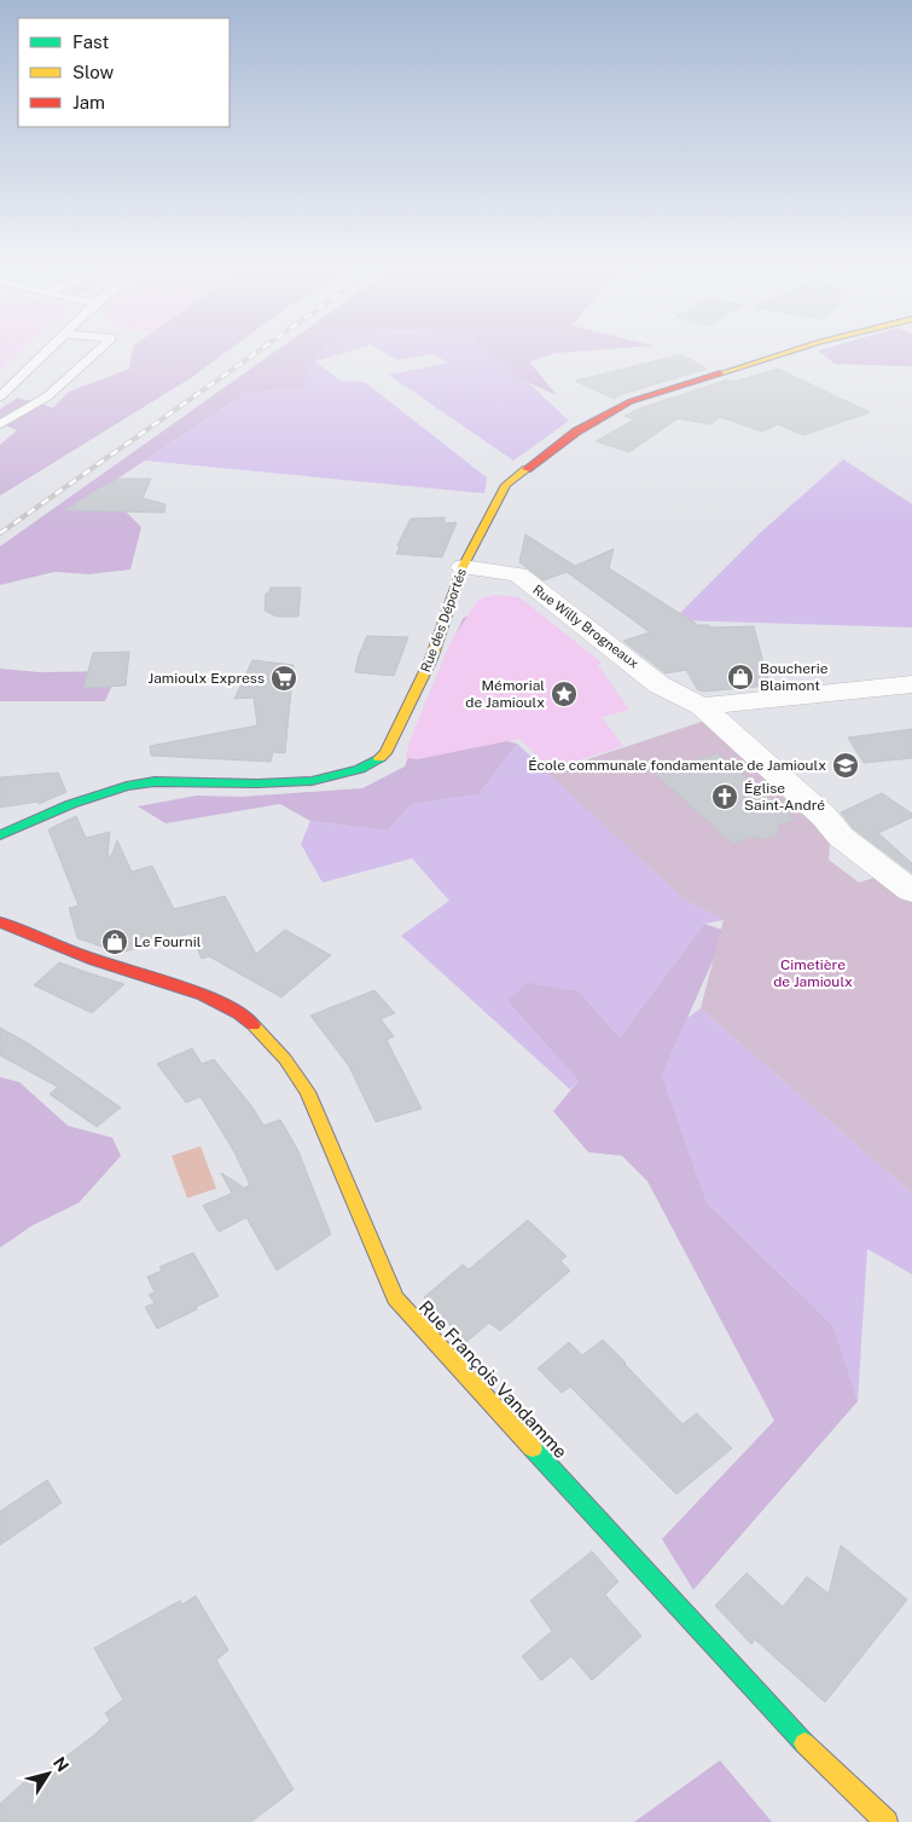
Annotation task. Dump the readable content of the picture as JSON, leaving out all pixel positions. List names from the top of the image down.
{
  "streets": {
    "street": ["Rue des Déportés", "Rue Willy Brogneaux", "Rue François Vandamme"]
  },
  "crossings": [
    ["Rue des Déportés", "Rue Willy Brogneaux"]
  ],
  "parks": ["Cimetière de Jamioulx"],
  "places": {
    "shop": ["Boucherie Blaimont", "Le Fournil"],
    "supermarket": ["Jamioulx Express"],
    "place": ["Mémorial de Jamioulx"],
    "school or university": ["École communale fondamentale de Jamioulx"],
    "church": ["Église Saint-André"]
  },
  "legend": ["Fast", "Slow", "Jam"],
  "north": "top right"
}
